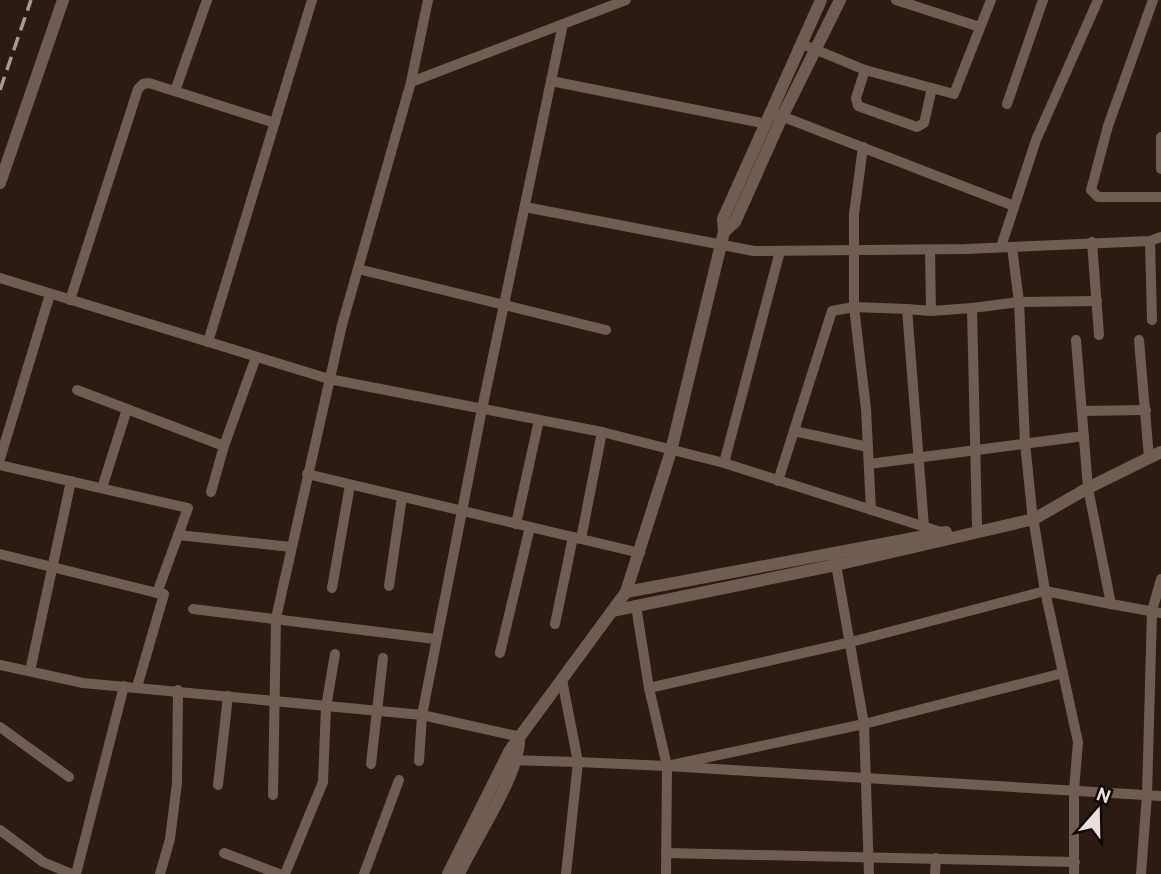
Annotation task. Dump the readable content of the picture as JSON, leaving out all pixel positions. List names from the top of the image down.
{
  "north": "top"
}
